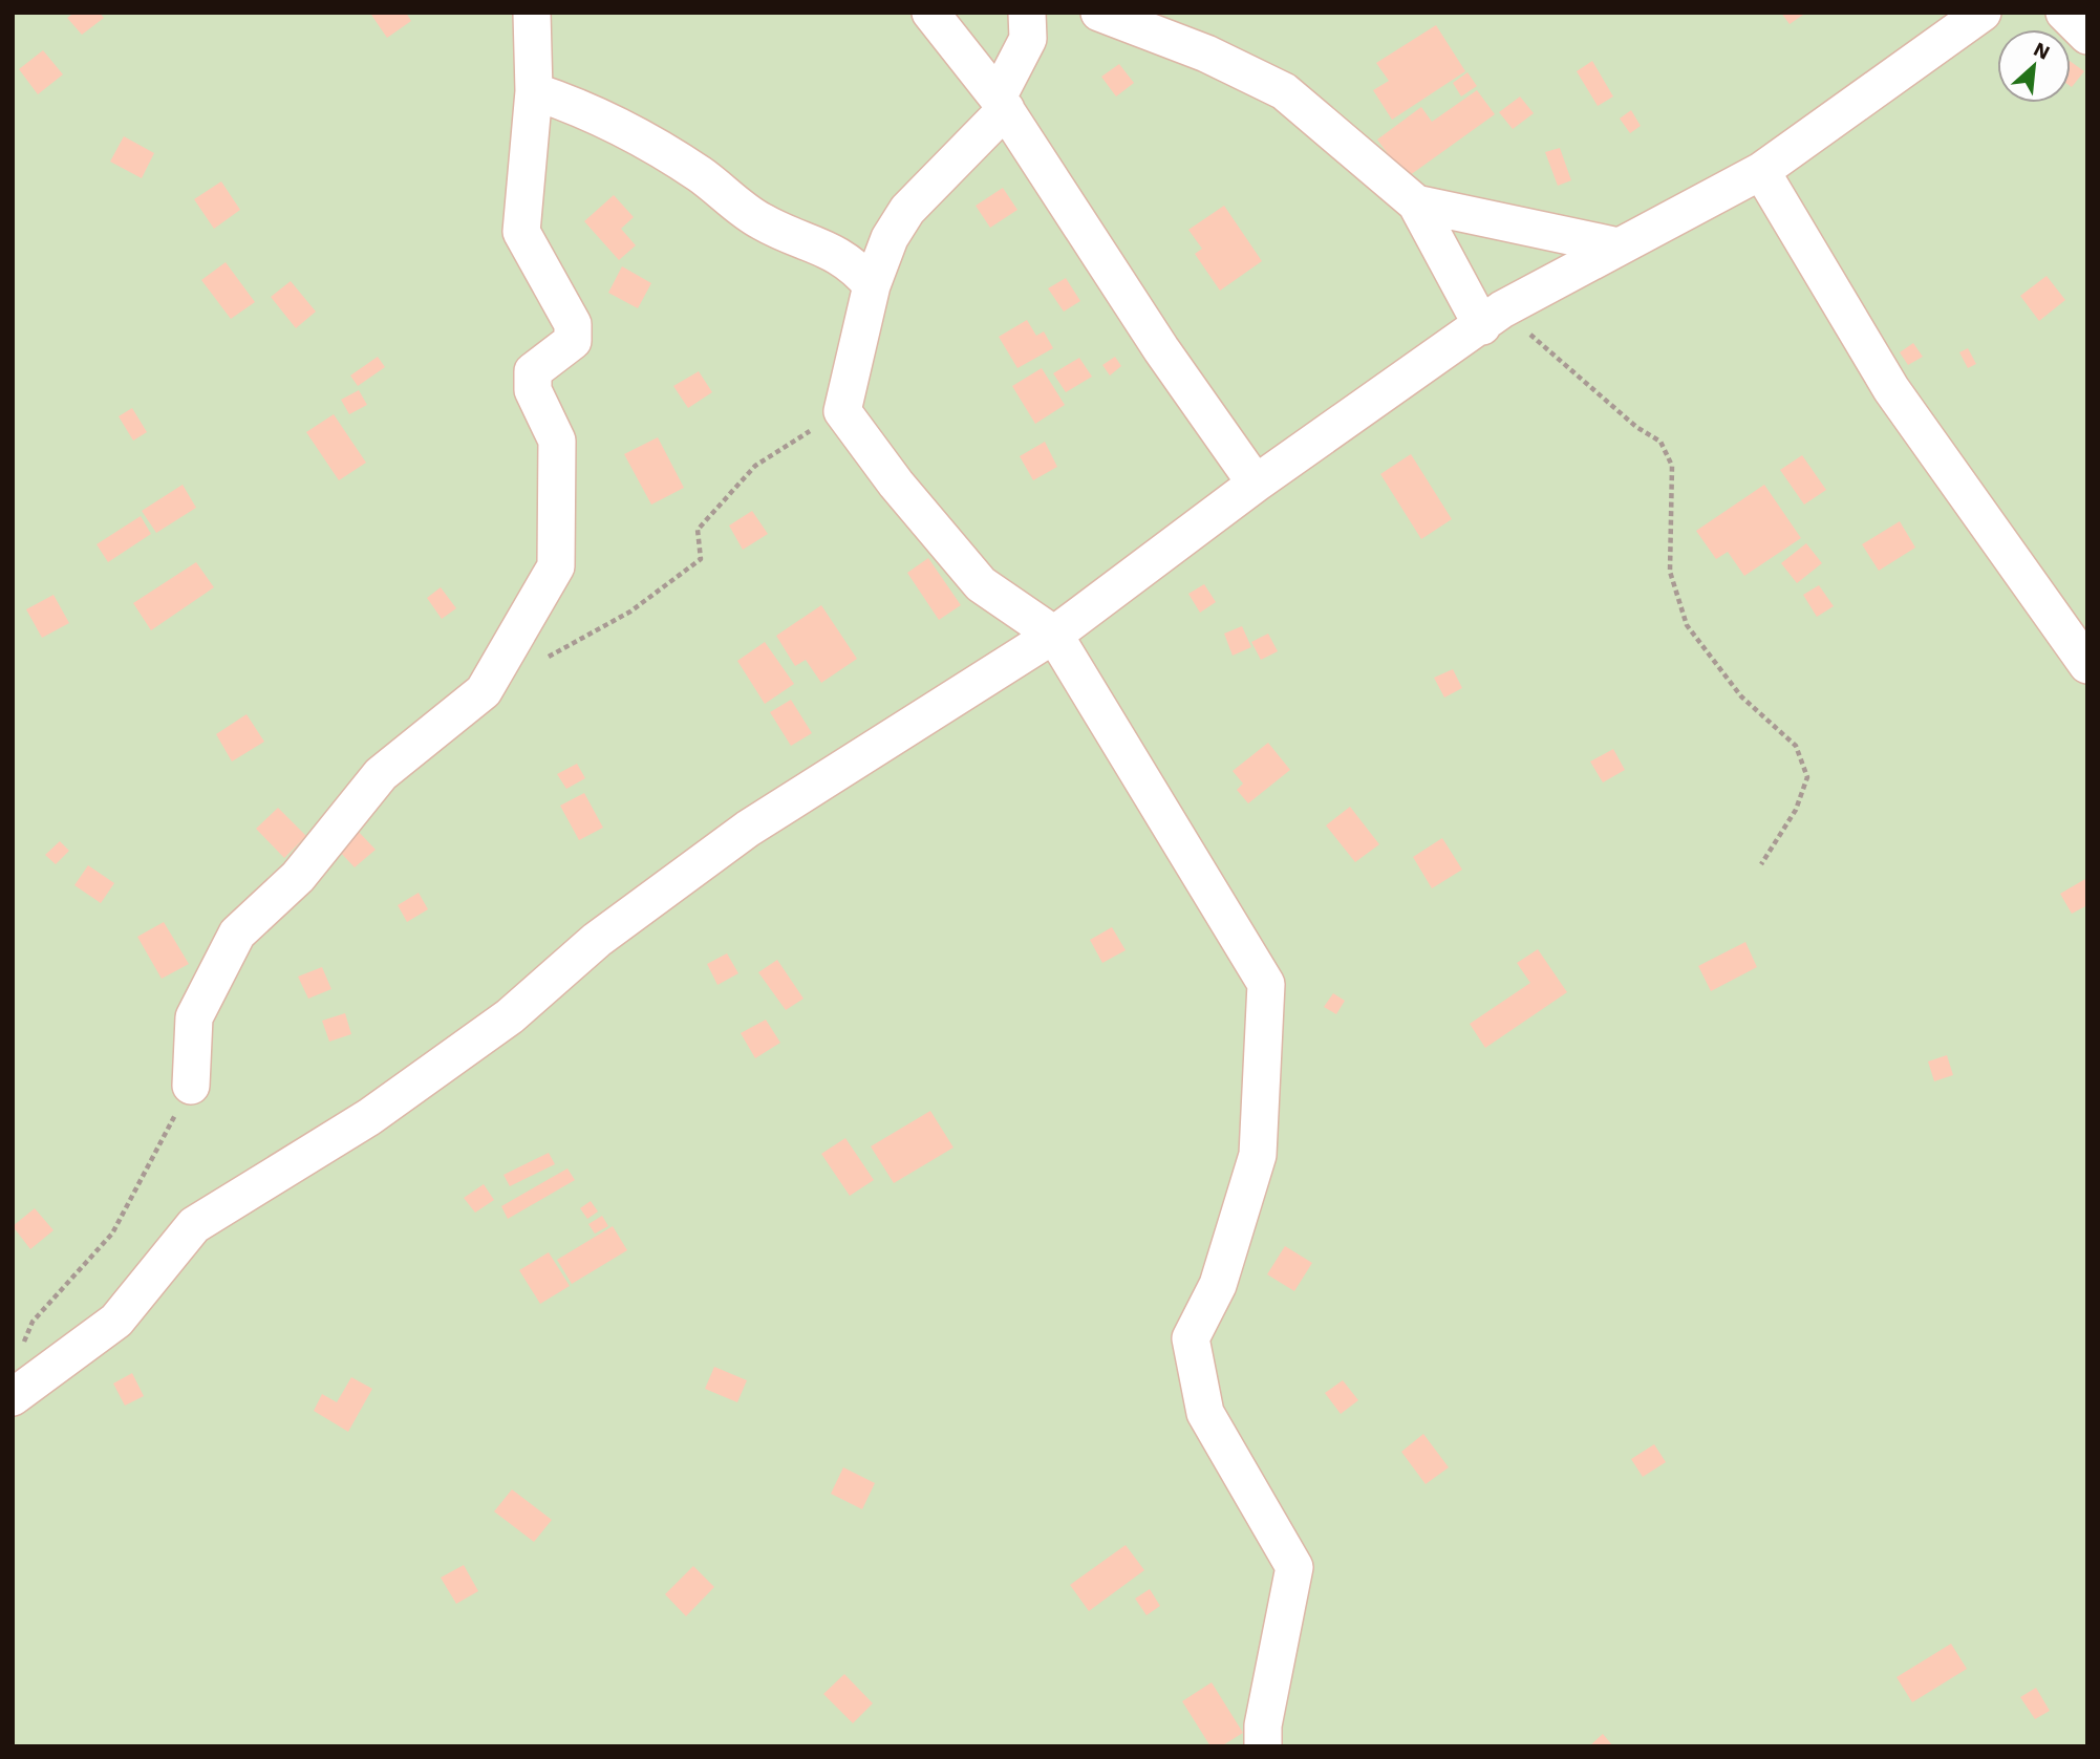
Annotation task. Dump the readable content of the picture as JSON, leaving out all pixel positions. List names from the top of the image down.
{
  "north": "top right"
}
